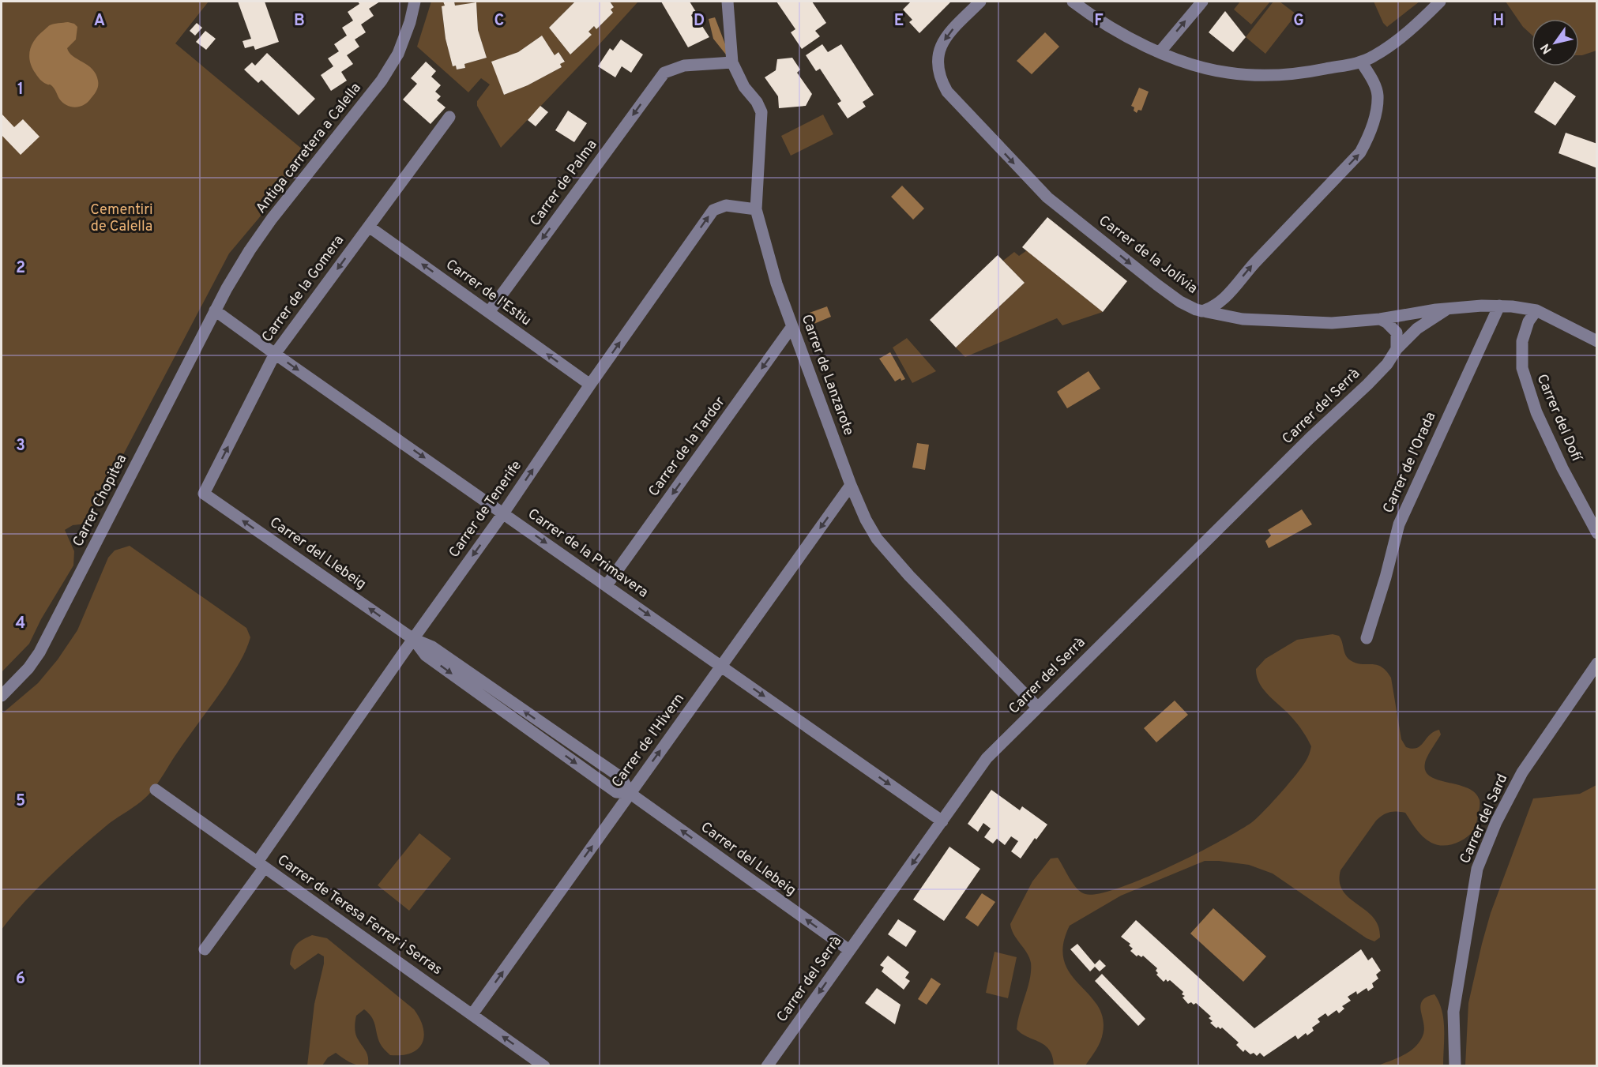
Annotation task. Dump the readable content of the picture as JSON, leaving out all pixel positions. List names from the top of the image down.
{
  "streets": {
    "street": [
      "Antiga carretera a Calella",
      "Carrer de Palma",
      "Carrer de la Jolívia",
      "Carrer de la Gomera",
      "Carrer de l'Estiu",
      "Carrer de Lanzarote",
      "Carrer del Serrà",
      "Carrer del Dofí",
      "Carrer de la Tardor",
      "Carrer de l'Orada",
      "Carrer Chopitea",
      "Carrer de Tenerife",
      "Carrer del Llebeig",
      "Carrer de la Primavera",
      "Carrer de l'Hivern",
      "Carrer del Sard",
      "Carrer de Teresa Ferrer i Serras"
    ]
  },
  "crossings": [
    ["Antiga carretera a Calella", "Carrer Chopitea"],
    ["Antiga carretera a Calella", "Carrer de la Primavera"],
    ["Carrer de Palma", "Carrer de l'Estiu"],
    ["Carrer de Palma", "Carrer de Lanzarote"],
    ["Carrer de la Jolívia", "Carrer del Serrà"],
    ["Carrer de la Jolívia", "Carrer del Dofí"],
    ["Carrer de la Jolívia", "Carrer de l'Orada"],
    ["Carrer de la Gomera", "Carrer de l'Estiu"],
    ["Carrer de la Gomera", "Carrer del Llebeig"],
    ["Carrer de la Gomera", "Carrer de la Primavera"],
    ["Carrer de l'Estiu", "Carrer de Tenerife"],
    ["Carrer de Lanzarote", "Carrer del Serrà"],
    ["Carrer de Lanzarote", "Carrer de la Tardor"],
    ["Carrer de Lanzarote", "Carrer de Tenerife"],
    ["Carrer de Lanzarote", "Carrer de l'Hivern"],
    ["Carrer del Serrà", "Carrer del Llebeig"],
    ["Carrer del Serrà", "Carrer de la Primavera"],
    ["Carrer de la Tardor", "Carrer de la Primavera"],
    ["Carrer Chopitea", "Carrer de la Primavera"],
    ["Carrer de Tenerife", "Carrer del Llebeig"],
    ["Carrer de Tenerife", "Carrer de la Primavera"],
    ["Carrer de Tenerife", "Carrer de Teresa Ferrer i Serras"],
    ["Carrer del Llebeig", "Carrer de l'Hivern"],
    ["Carrer de la Primavera", "Carrer de l'Hivern"],
    ["Carrer de l'Hivern", "Carrer de Teresa Ferrer i Serras"]
  ],
  "one_way": [
    "Carrer de Palma",
    "Carrer de la Jolívia",
    "Carrer de l'Estiu",
    "Carrer de la Tardor",
    "Carrer del Llebeig",
    "Carrer de la Primavera"
  ],
  "parks": ["Cementiri de Calella"],
  "north": "bottom left",
  "grid": {
    "columns": [
      "A",
      "B",
      "C",
      "D",
      "E",
      "F",
      "G",
      "H"
    ],
    "rows": [
      "1",
      "2",
      "3",
      "4",
      "5",
      "6"
    ]
  }
}
